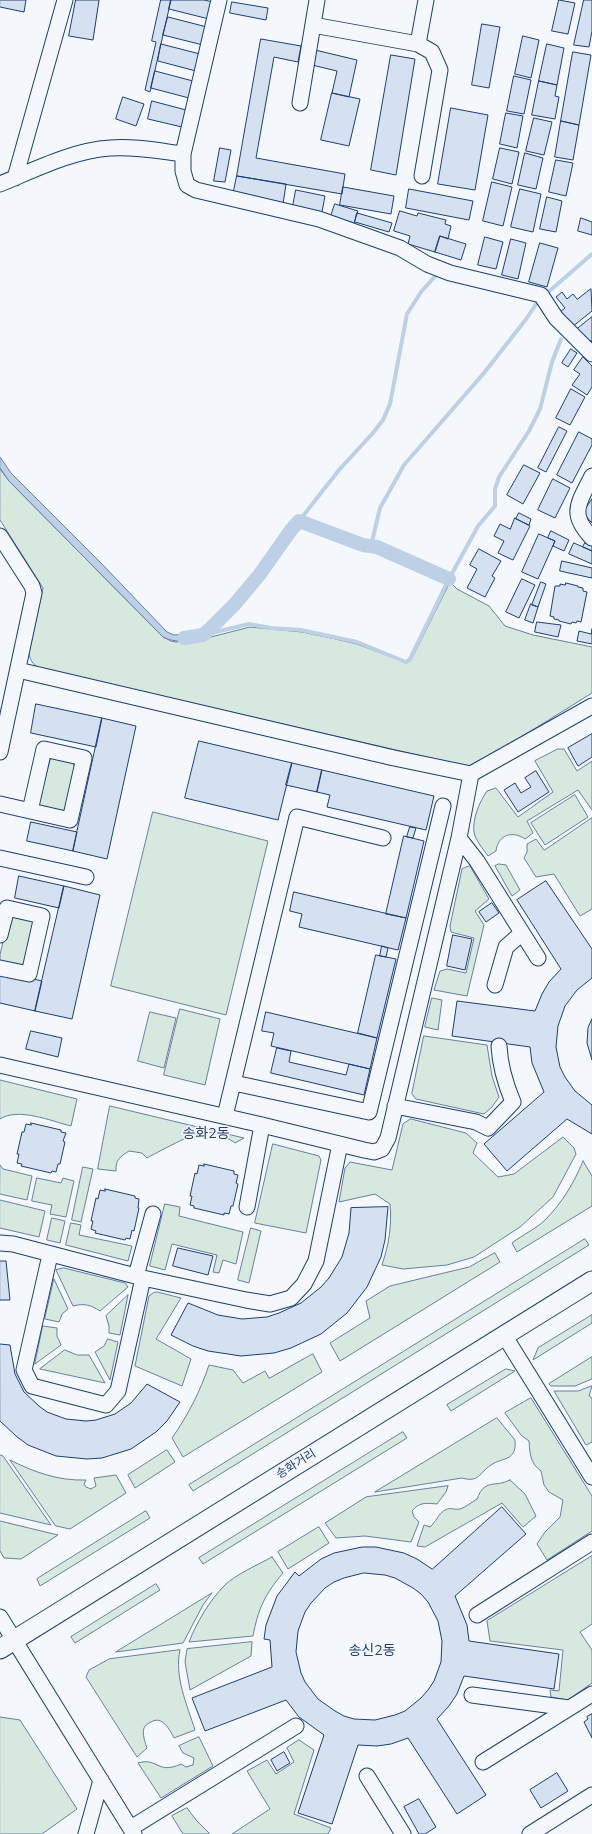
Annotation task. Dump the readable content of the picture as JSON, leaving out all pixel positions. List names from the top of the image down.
{
  "streets": {
    "main road": ["송화거리"]
  },
  "districts": ["송화2동", "송신2동"]
}
